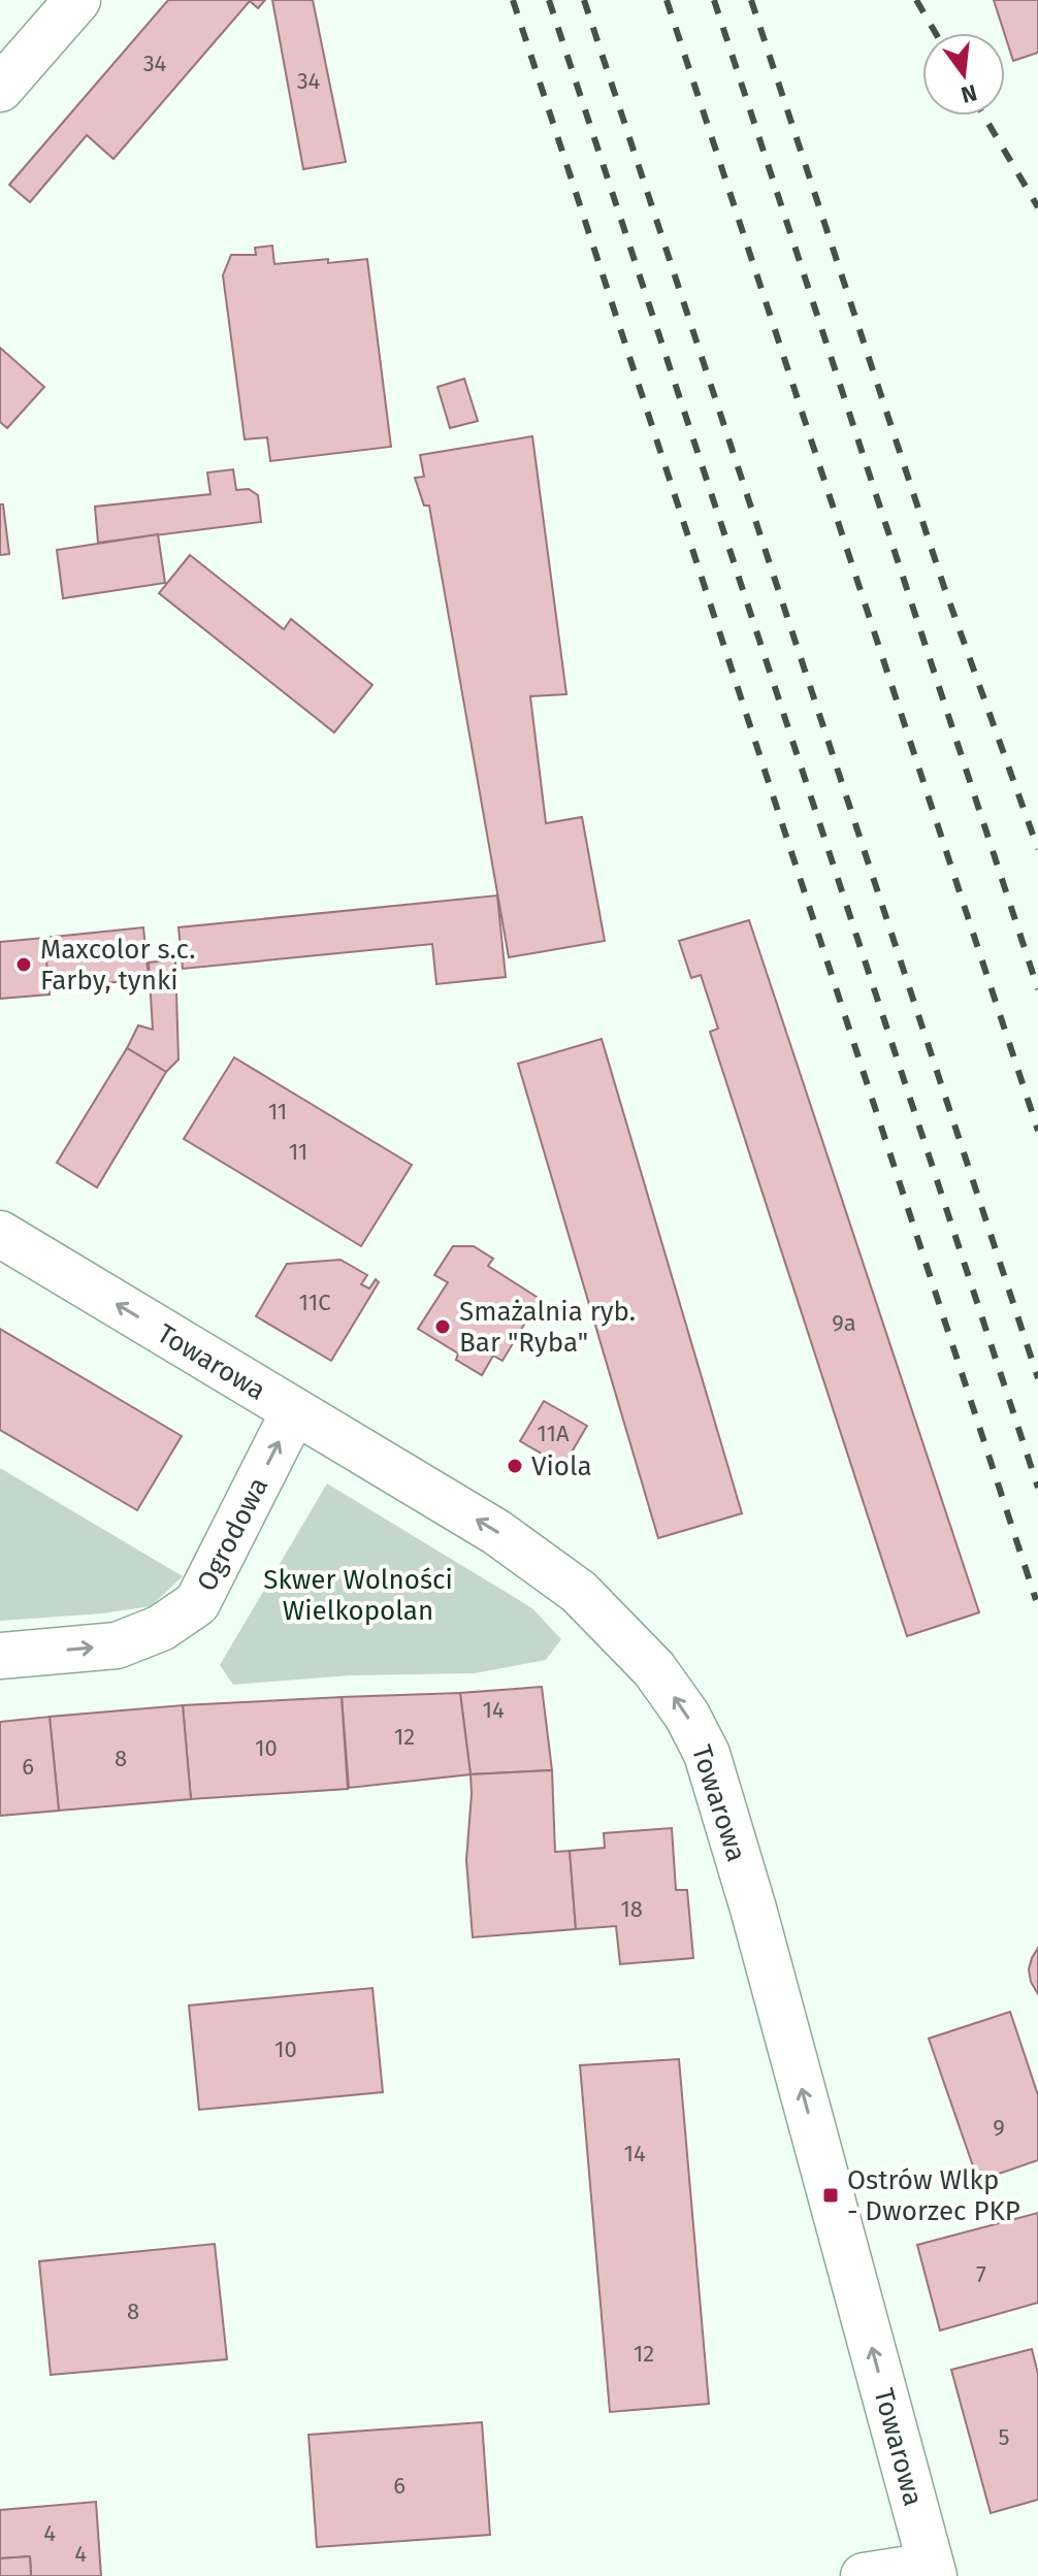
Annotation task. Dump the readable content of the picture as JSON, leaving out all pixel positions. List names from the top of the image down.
{
  "streets": {
    "main road": ["Towarowa", "Ogrodowa"]
  },
  "crossings": [
    ["Towarowa", "Ogrodowa"]
  ],
  "one_way": ["Towarowa", "Ogrodowa"],
  "parks": ["Skwer Wolności Wielkopolan"],
  "places": {
    "other": ["Maxcolor s.c. Farby, tynki", "Smażalnia ryb. Bar \"Ryba\"", "Viola"],
    "transit": ["Ostrów Wlkp - Dworzec PKP"]
  },
  "house_numbers": [
    "34",
    "34",
    "11",
    "11",
    "11C",
    "9a",
    "11A",
    "14",
    "12",
    "10",
    "8",
    "6",
    "18",
    "10",
    "9",
    "14",
    "7",
    "8",
    "12",
    "5",
    "6",
    "4",
    "4"
  ],
  "north": "bottom"
}
